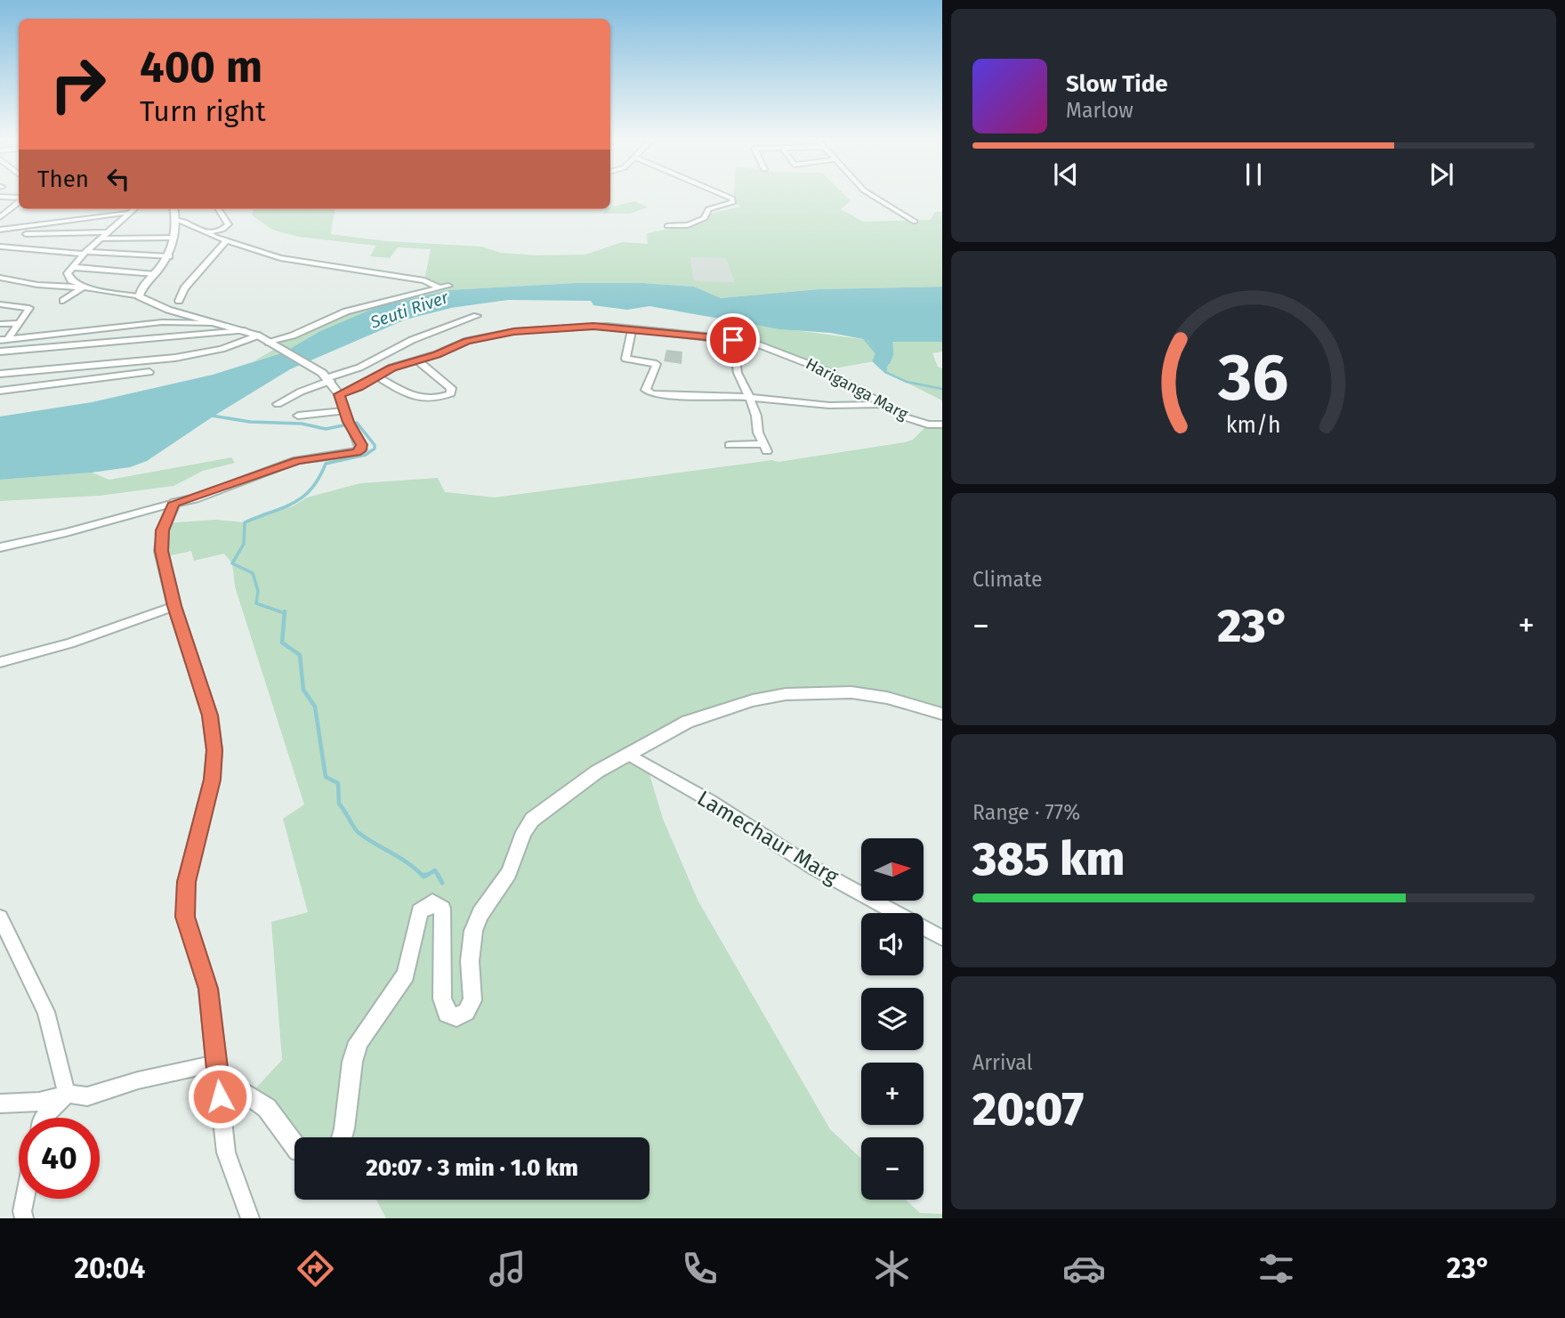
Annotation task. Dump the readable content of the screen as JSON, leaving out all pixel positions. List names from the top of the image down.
{
  "streets": {
    "street": ["Hariganga Marg", "Lamechaur Marg"]
  },
  "water": ["Seuti River"],
  "north": "right",
  "page": {
    "turn": ["400 m", "Turn right"],
    "song": ["Slow Tide", "Marlow"],
    "then": "Then",
    "tile": [
      "Climate",
      ["Range · 77%", "385 km"],
      ["Arrival", "20:07"]
    ],
    "heat": ["−", "23°", "+"],
    "map_buttons": ["+", "−"],
    "limit": "40",
    "trip": "20:07 · 3 min · 1.0 km",
    "tabs": ["20:04", "23°"],
    "gauge": ["36", "km/h"]
  }
}
